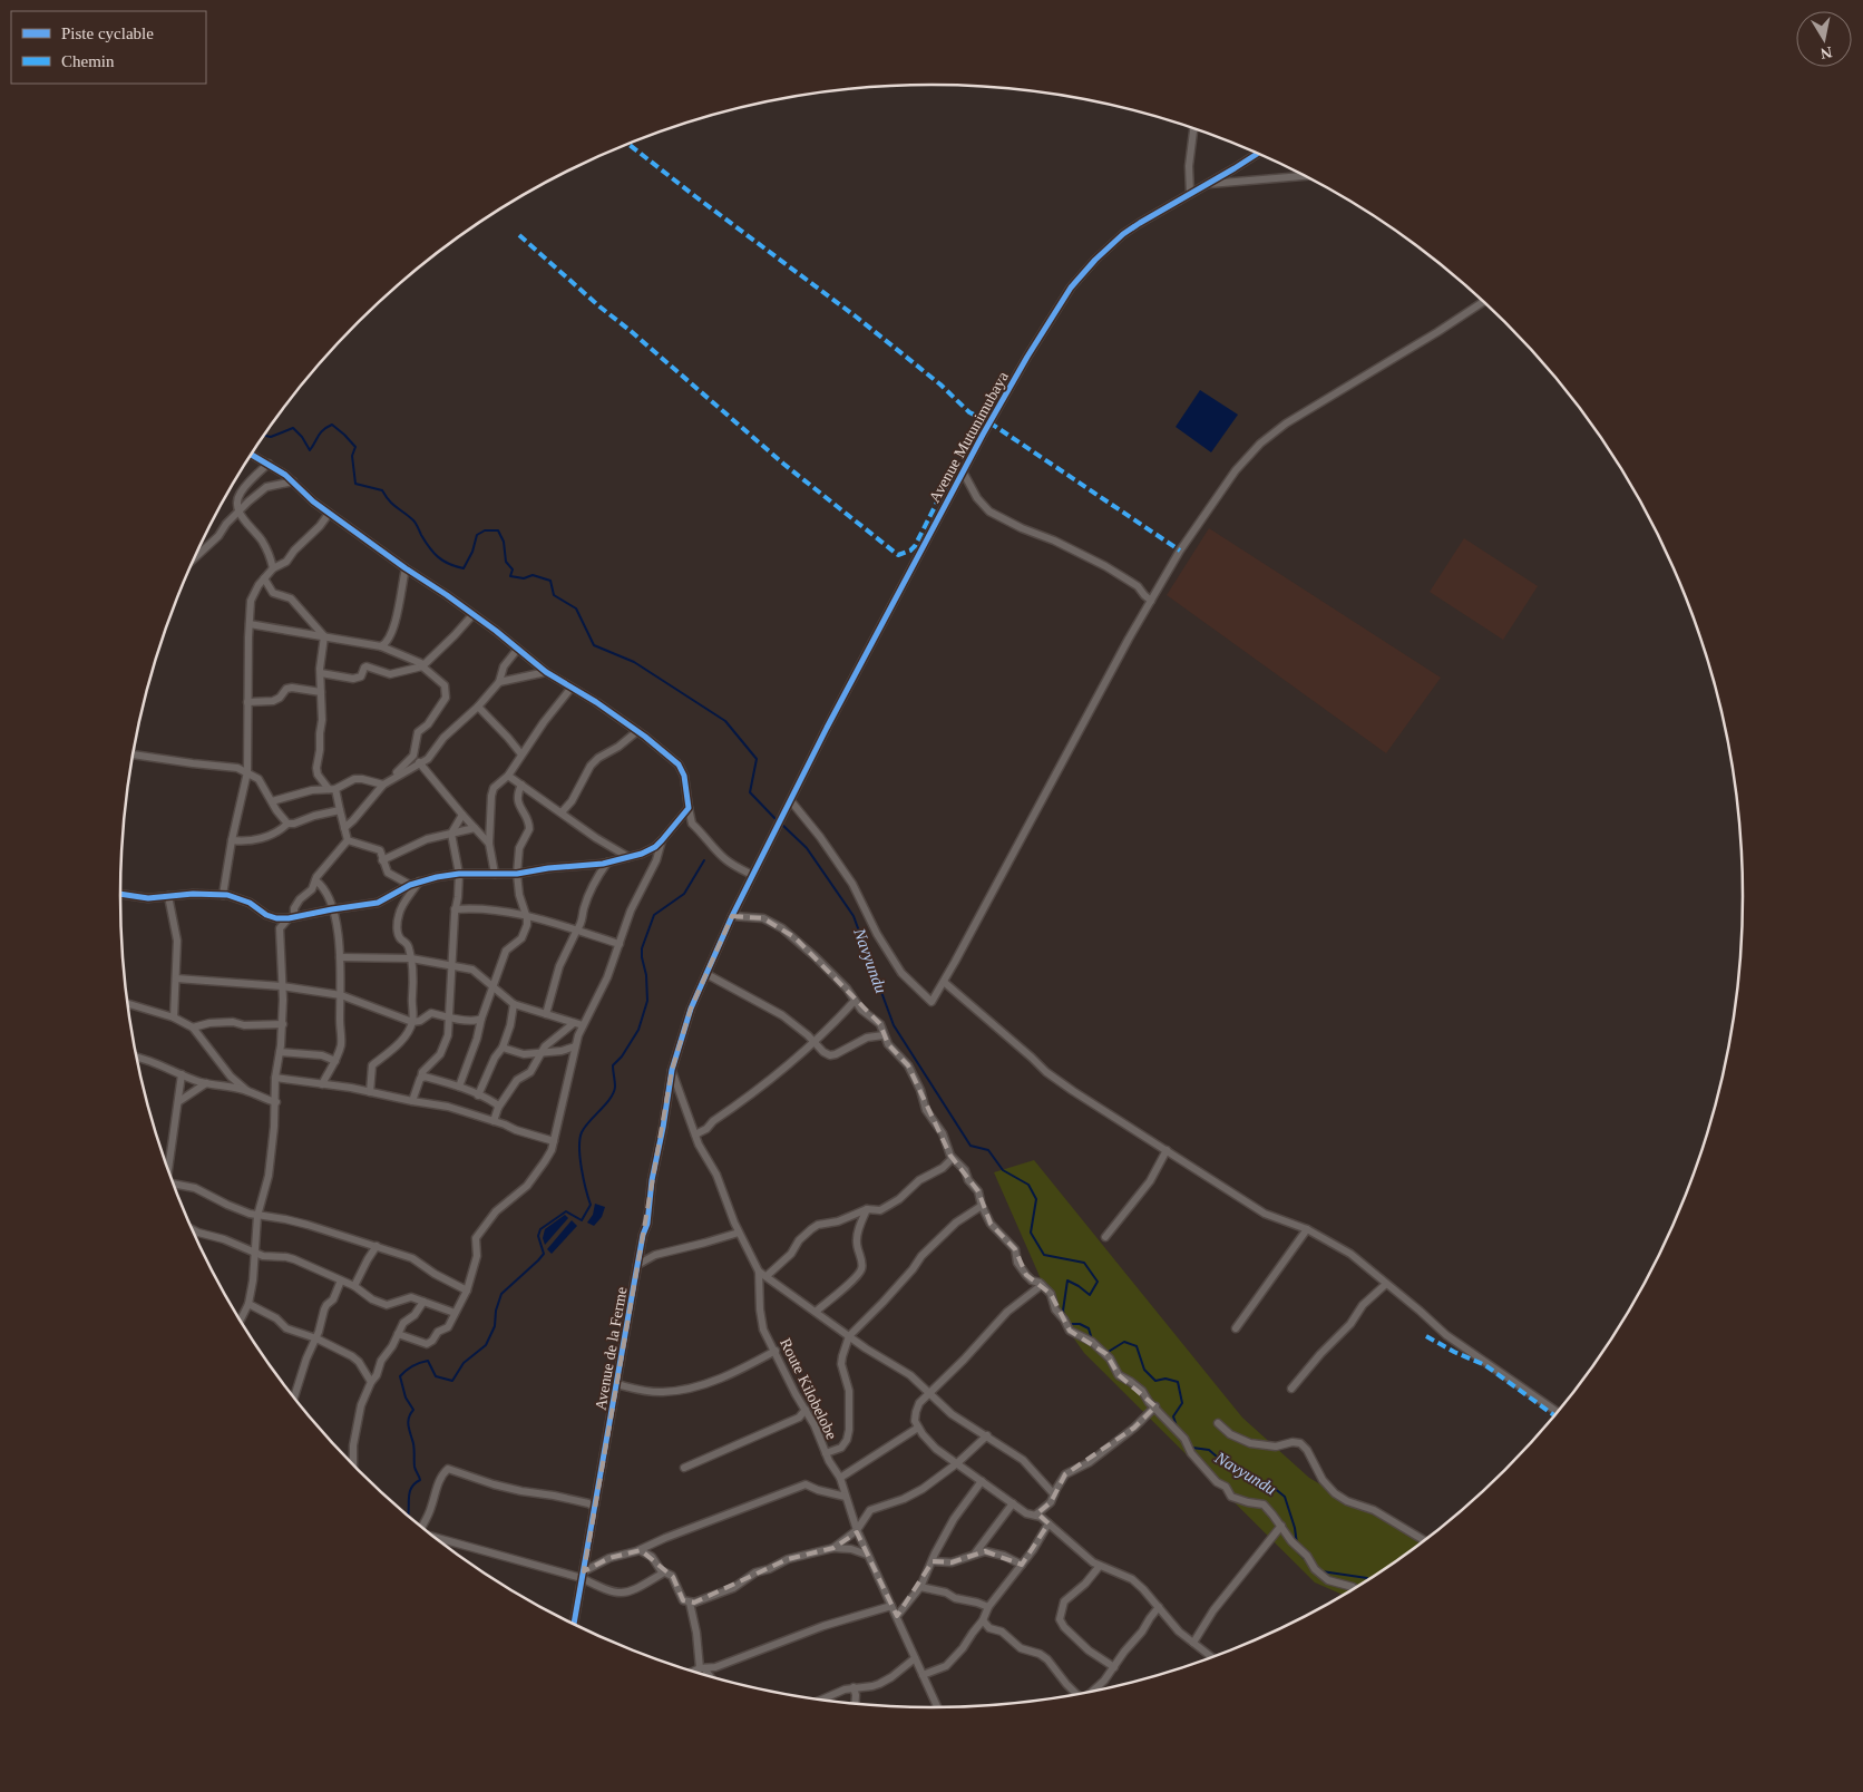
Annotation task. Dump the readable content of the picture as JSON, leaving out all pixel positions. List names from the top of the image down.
{
  "streets": {
    "street": ["Avenue Mutunimubaya", "Avenue de la Ferme", "Route Kilobelobe"]
  },
  "crossings": [
    ["Avenue Mutunimubaya", "Avenue de la Ferme"],
    ["Avenue de la Ferme", "Route Kilobelobe"]
  ],
  "water": ["Navyundu"],
  "legend": ["Piste cyclable", "Chemin"],
  "north": "bottom"
}
